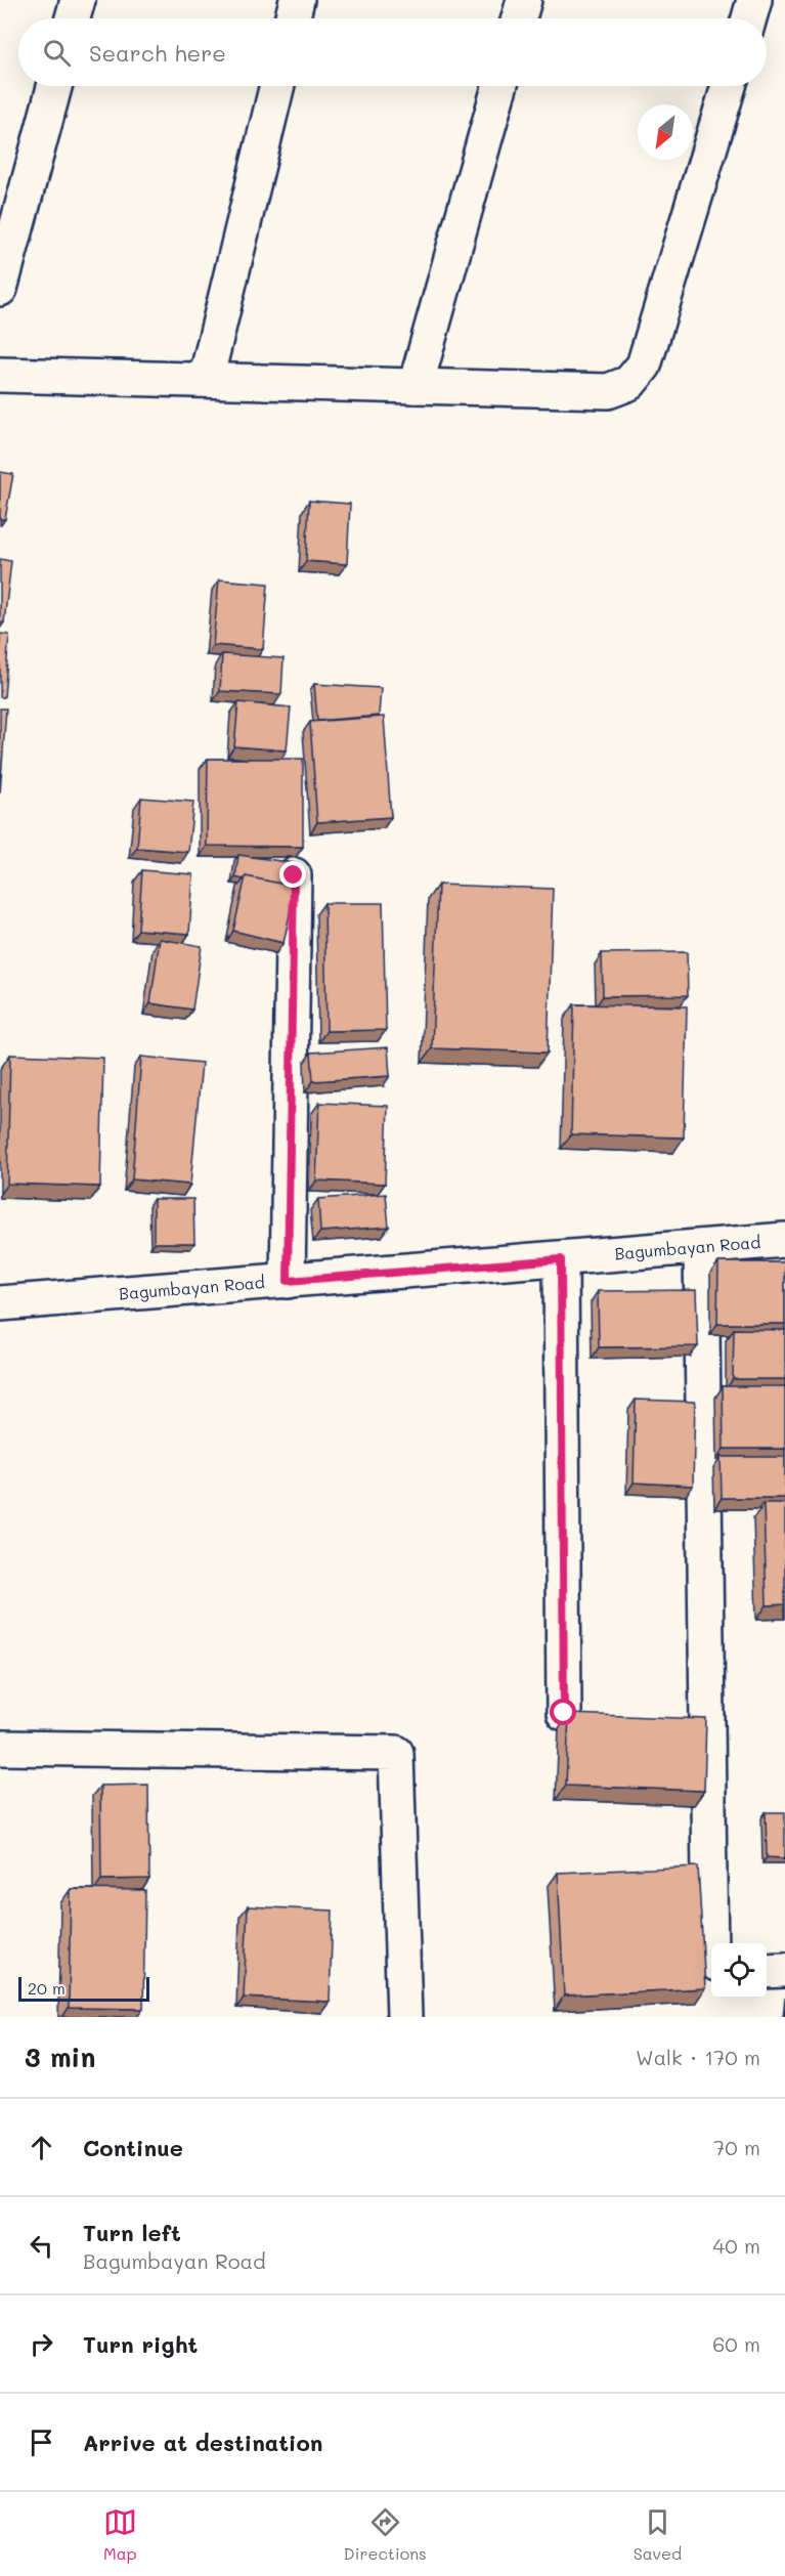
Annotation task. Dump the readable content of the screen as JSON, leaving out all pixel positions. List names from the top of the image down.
{
  "streets": {
    "street": ["Bagumbayan Road"]
  },
  "scale_bar": "20 m",
  "north": "bottom left",
  "page": {
    "search": "Search here",
    "scale": "20 m",
    "heading": ["3 min", "Walk · 170 m"],
    "list": [
      ["Continue", "70 m"],
      ["Turn left", "Bagumbayan Road", "40 m"],
      ["Turn right", "60 m"],
      "Arrive at destination"
    ],
    "nav": ["Map", "Directions", "Saved"]
  }
}
